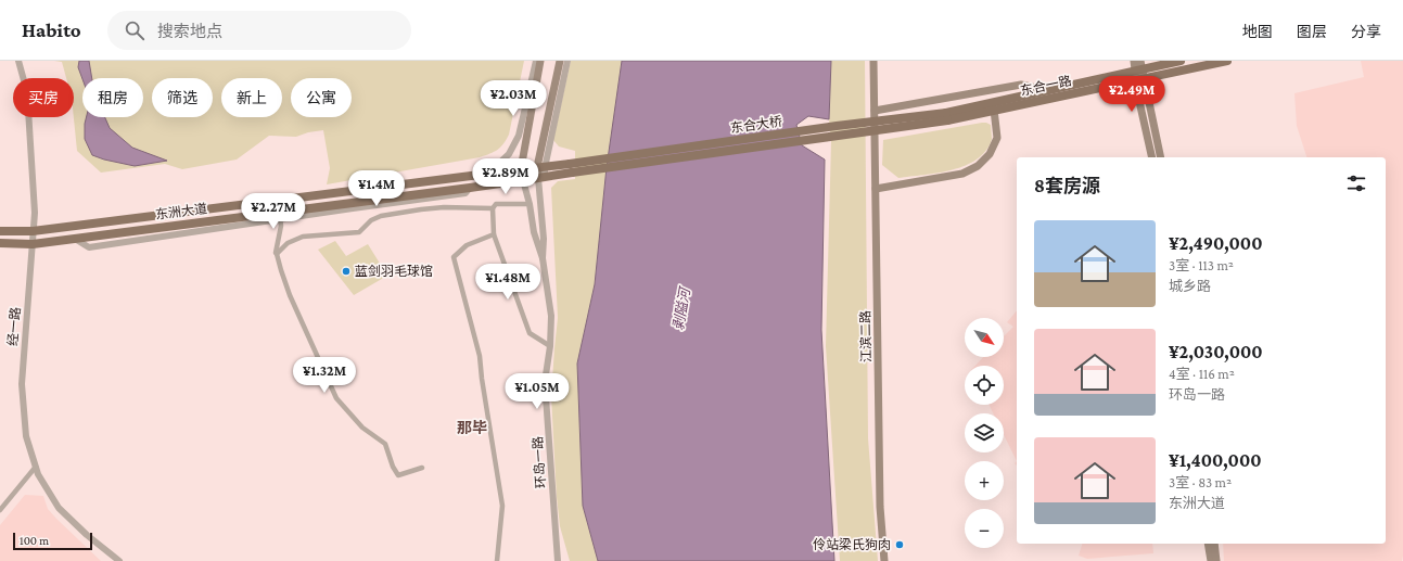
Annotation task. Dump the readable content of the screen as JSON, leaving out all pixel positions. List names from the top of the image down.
{
  "streets": {
    "main road": [
      "东合一路",
      "东合大桥",
      "东洲大道",
      "江滨二路",
      "环岛一路"
    ],
    "street": ["经一路"]
  },
  "crossings": [
    ["东合一路", "东合大桥"],
    ["东合大桥", "东洲大道"],
    ["东洲大道", "经一路"],
    ["东洲大道", "环岛一路"]
  ],
  "districts": ["那毕"],
  "water": ["剥隘河"],
  "places": ["蓝剑羽毛球馆", "伶站梁氏狗肉"],
  "scale_bar": "100 m",
  "north": "bottom right",
  "page": {
    "header": "Habito",
    "search": "搜索地点",
    "nav": ["地图", "图层", "分享"],
    "price": [
      "¥2.49M",
      "¥2.03M",
      "¥2.89M",
      "¥1.4M",
      "¥2.27M",
      "¥1.48M",
      "¥1.32M",
      "¥1.05M"
    ],
    "chip": [
      "买房",
      "租房",
      "筛选",
      "新上",
      "公寓"
    ],
    "heading": "8套房源",
    "list": [
      {
        "name": "¥2,490,000",
        "note": "3室 · 113 m² · 城乡路"
      },
      {
        "name": "¥2,030,000",
        "note": "4室 · 116 m² · 环岛一路"
      },
      {
        "name": "¥1,400,000",
        "note": "3室 · 83 m² · 东洲大道"
      }
    ],
    "map_buttons": ["+", "−"],
    "scale": "100 m"
  }
}
